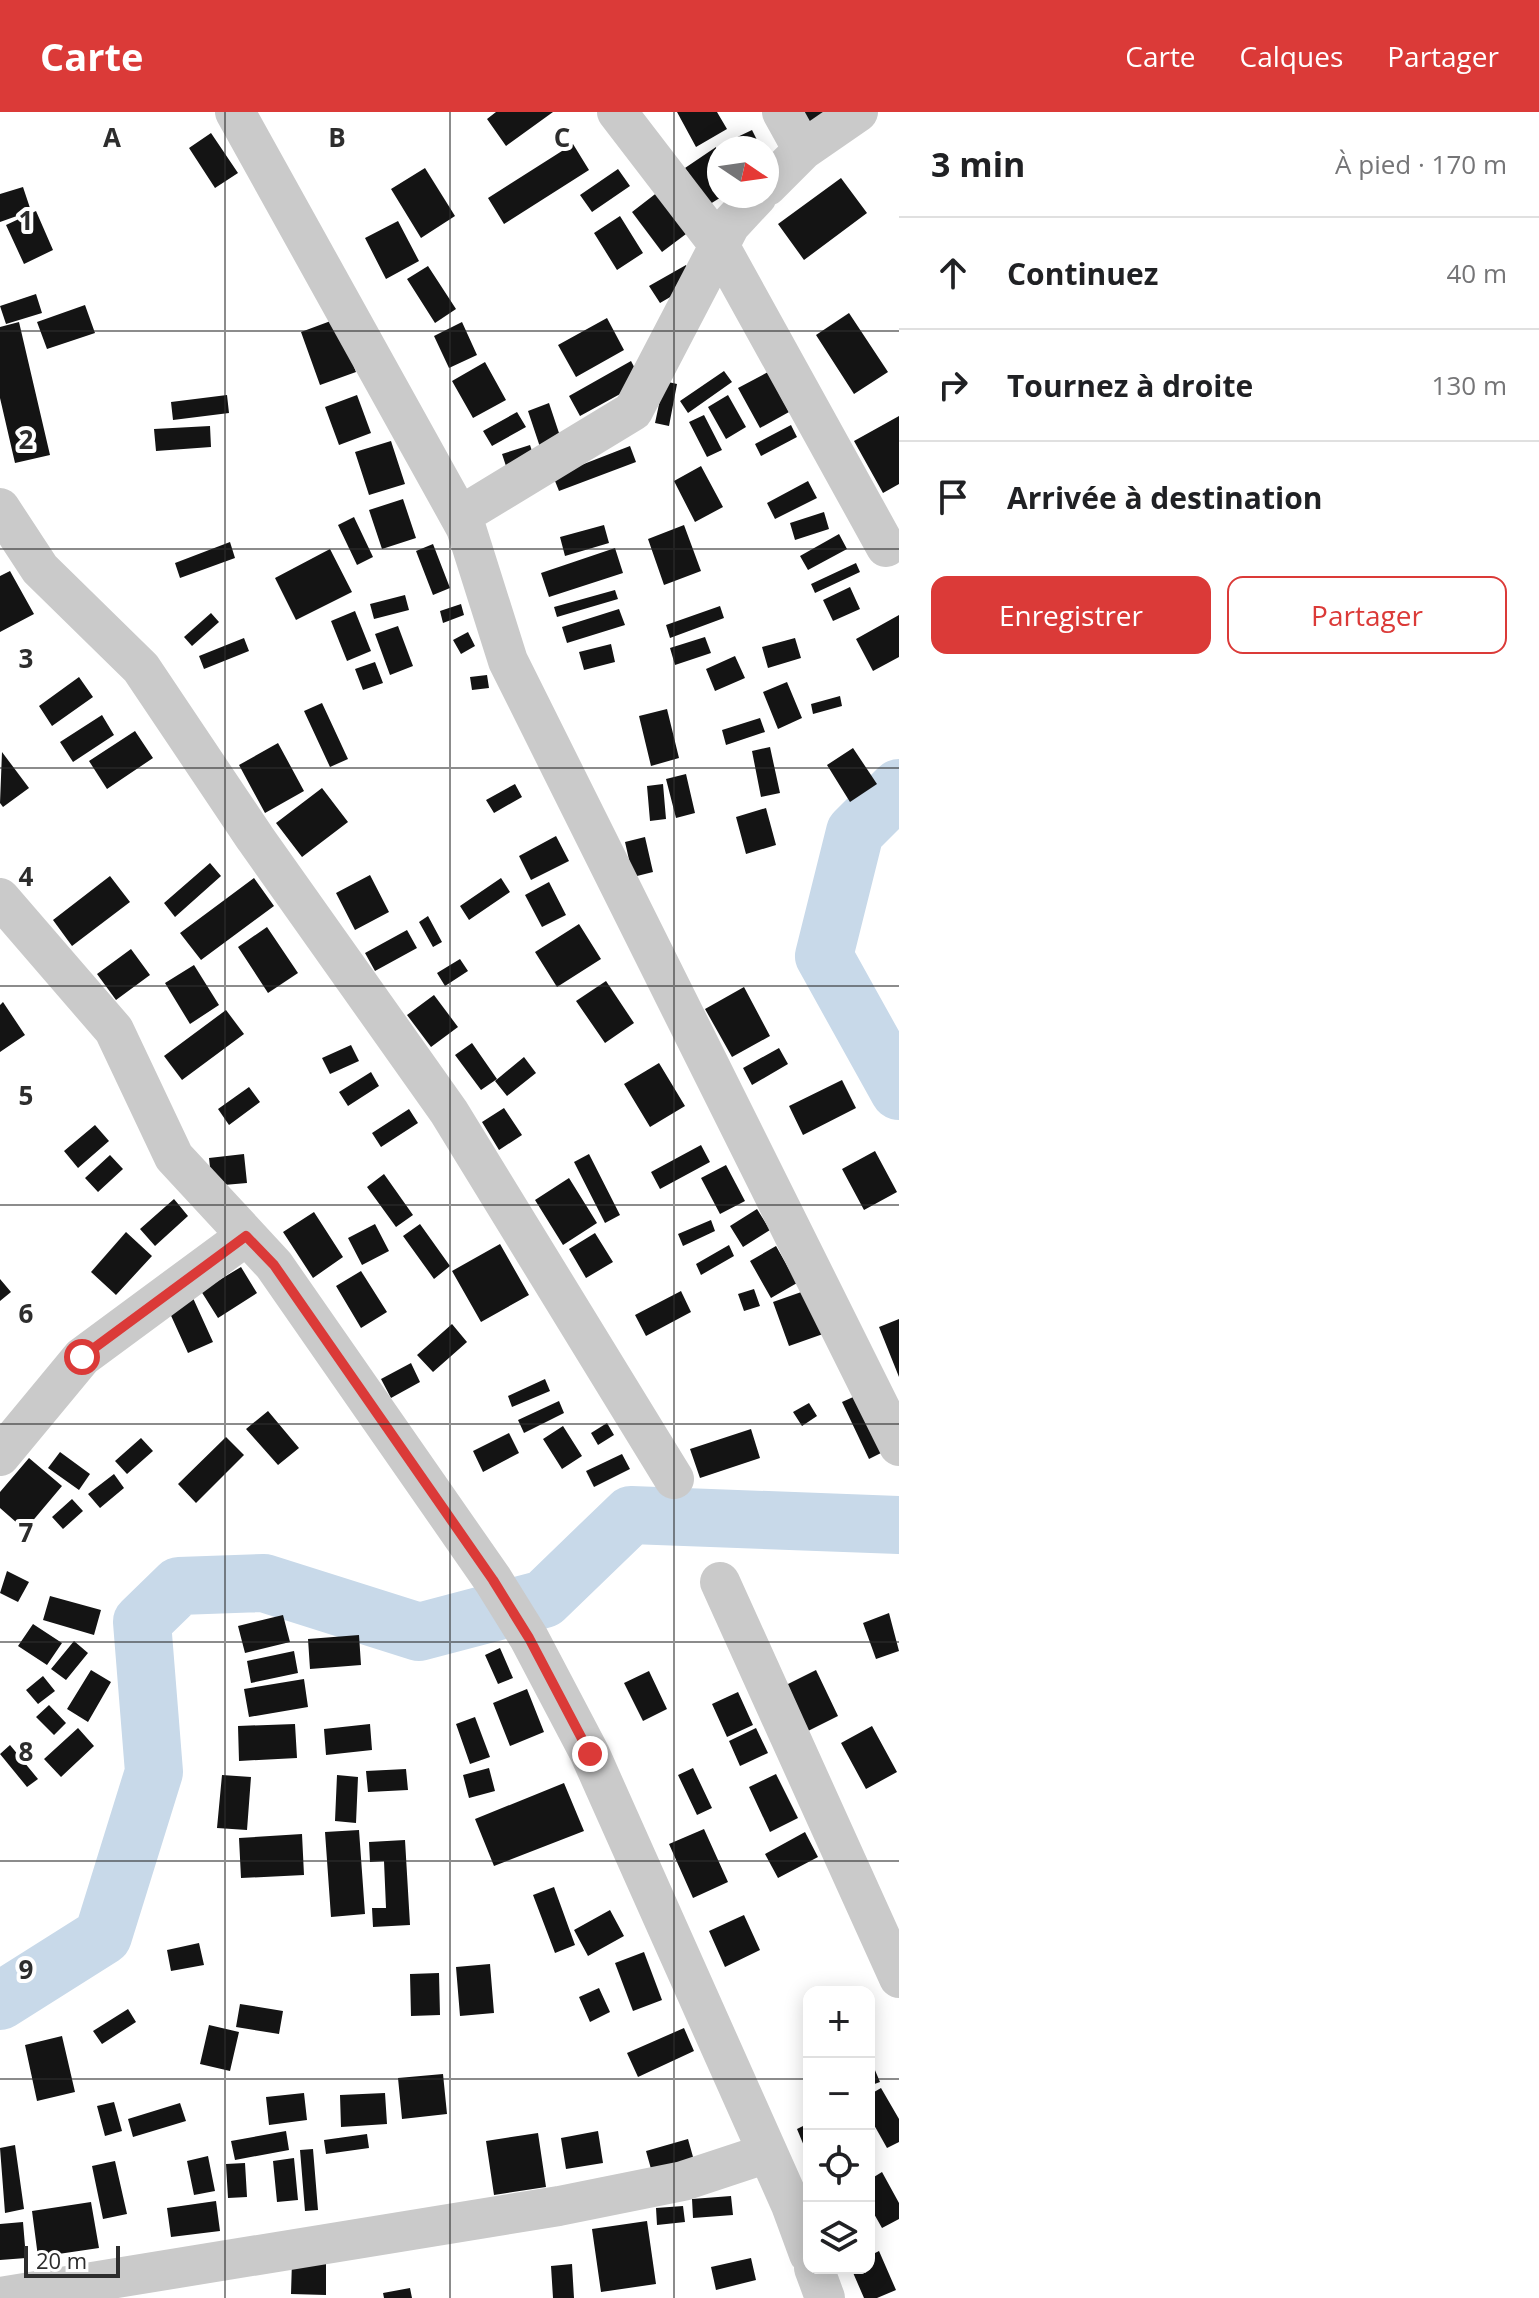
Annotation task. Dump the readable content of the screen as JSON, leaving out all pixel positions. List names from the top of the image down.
{
  "scale_bar": "20 m",
  "north": "right",
  "page": {
    "header": "Carte",
    "nav": ["Carte", "Calques", "Partager"],
    "heading": ["3 min", "À pied · 170 m"],
    "list": [
      ["Continuez", "40 m"],
      ["Tournez à droite", "130 m"],
      "Arrivée à destination"
    ],
    "buttons": ["Enregistrer", "Partager"],
    "map_buttons": ["+", "−"],
    "scale": "20 m"
  },
  "grid": {
    "columns": ["A", "B", "C"],
    "rows": [
      "1",
      "2",
      "3",
      "4",
      "5",
      "6",
      "7",
      "8",
      "9"
    ]
  }
}
